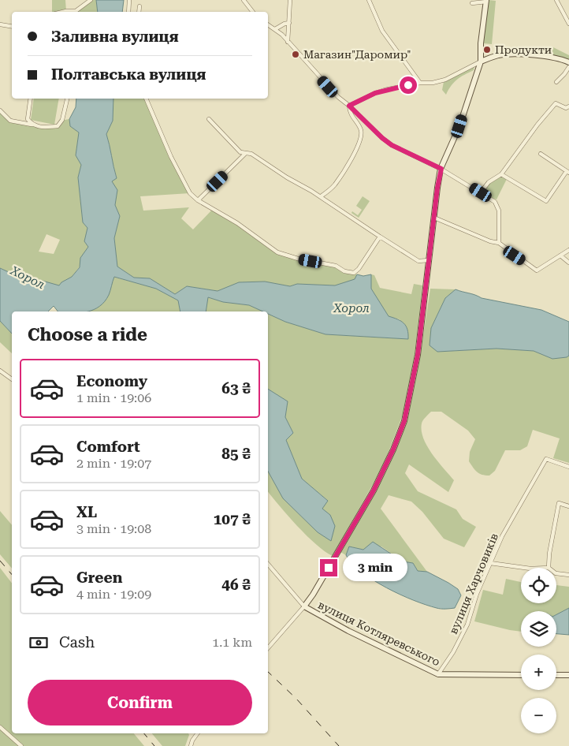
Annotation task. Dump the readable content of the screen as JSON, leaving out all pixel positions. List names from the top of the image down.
{
  "streets": {
    "street": ["вулиця Харчовиків", "вулиця Котляревського"]
  },
  "crossings": [
    ["вулиця Харчовиків", "вулиця Котляревського"]
  ],
  "water": ["Хорол"],
  "places": ["Продукти", "Магазин\"Даромир\""],
  "page": {
    "banner": ["Заливна вулиця", "Полтавська вулиця"],
    "heading": "Choose a ride",
    "list": [
      {
        "name": "Economy",
        "note": "1 min · 19:06",
        "value": "63 ₴"
      },
      {
        "name": "Comfort",
        "note": "2 min · 19:07",
        "value": "85 ₴"
      },
      {
        "name": "XL",
        "note": "3 min · 19:08",
        "value": "107 ₴"
      },
      {
        "name": "Green",
        "note": "4 min · 19:09",
        "value": "46 ₴"
      }
    ],
    "bubble": "3 min",
    "map_buttons": ["+", "−"],
    "pay": ["Cash", "1.1 km"],
    "buttons": "Confirm"
  }
}
